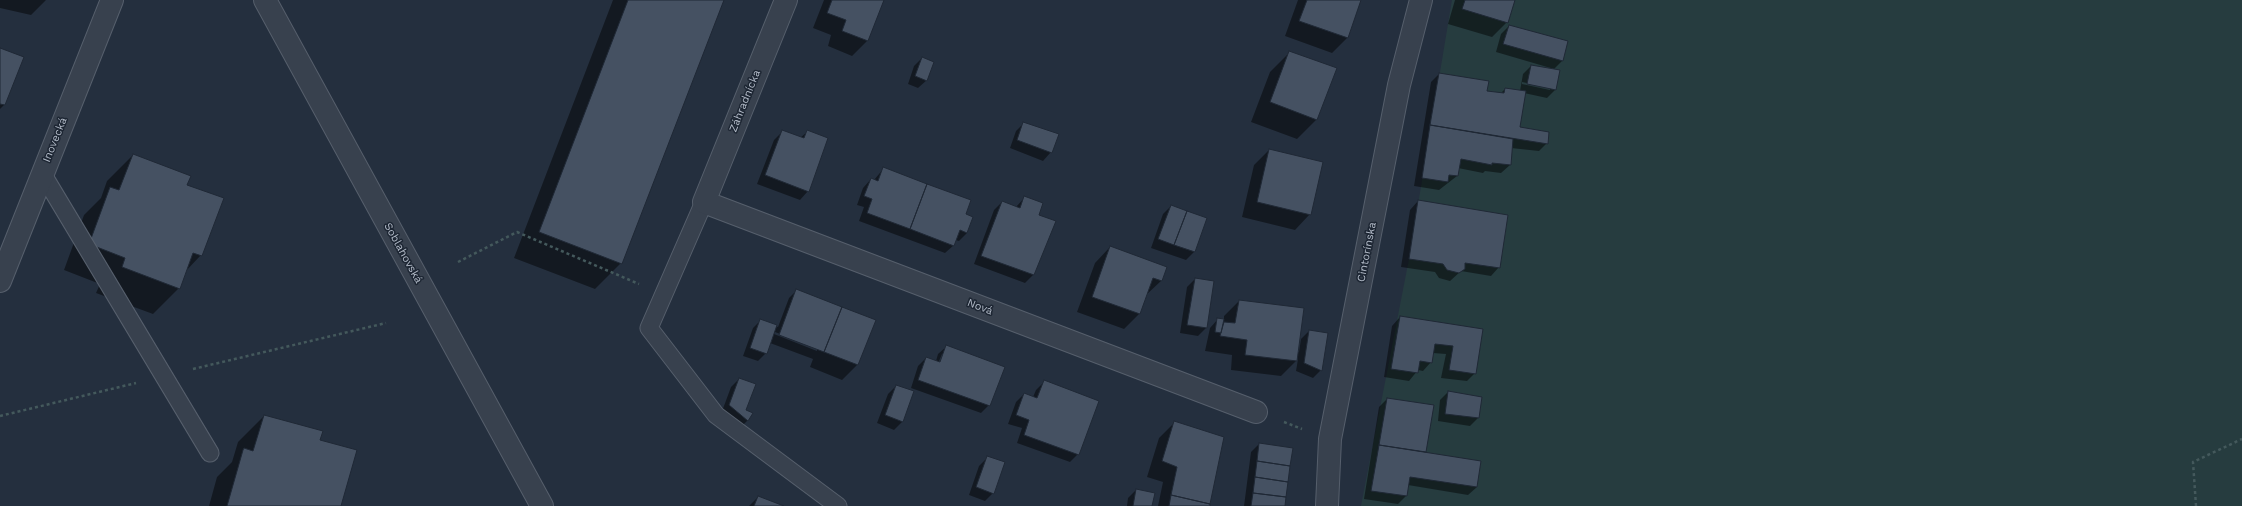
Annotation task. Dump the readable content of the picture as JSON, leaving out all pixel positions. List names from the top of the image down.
{
  "streets": {
    "street": [
      "Záhradnícka",
      "Inovecká",
      "Cintorínska",
      "Soblahovská",
      "Nová"
    ]
  },
  "crossings": [
    ["Záhradnícka", "Nová"]
  ]
}
